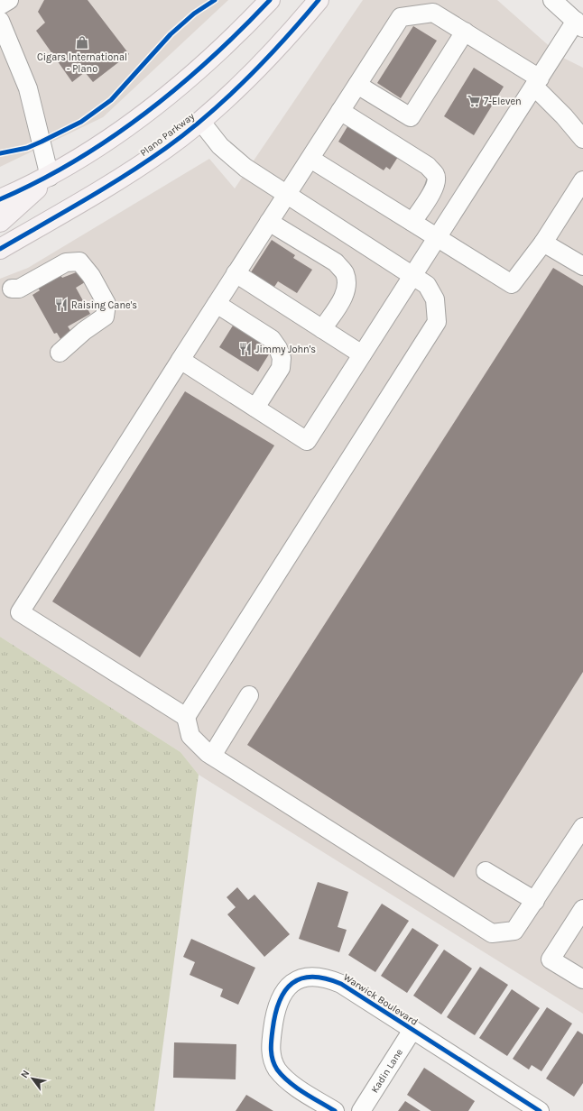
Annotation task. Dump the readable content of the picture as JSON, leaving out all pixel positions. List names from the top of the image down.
{
  "streets": {
    "main road": ["Plano Parkway"],
    "street": ["Warwick Boulevard", "Kadin Lane"]
  },
  "crossings": [
    ["Warwick Boulevard", "Kadin Lane"]
  ],
  "places": {
    "shop": ["Cigars International - Plano"],
    "supermarket": ["7-Eleven"],
    "restaurant": ["Raising Cane's", "Jimmy John's"]
  },
  "north": "top left"
}
